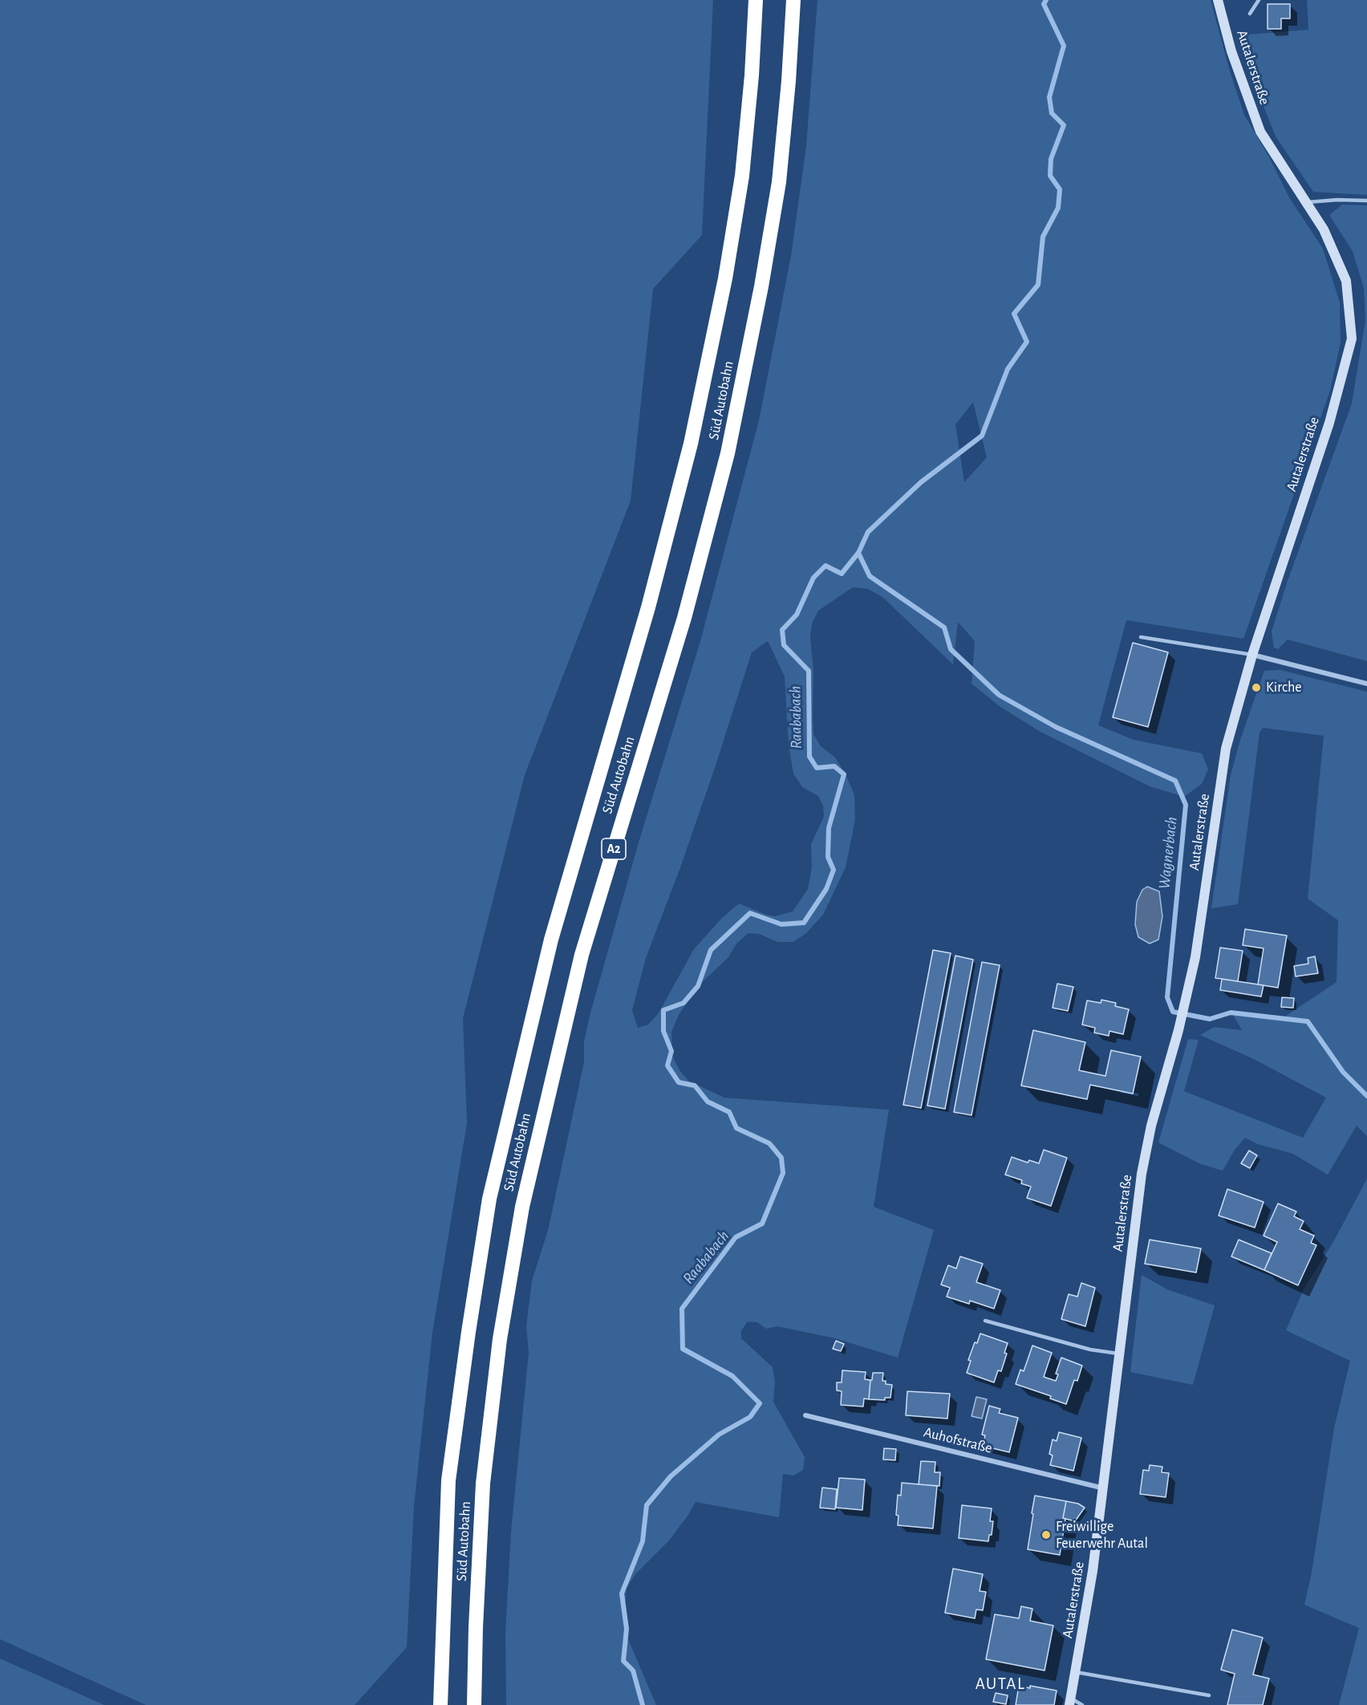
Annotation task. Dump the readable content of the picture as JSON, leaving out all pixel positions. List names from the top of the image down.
{
  "streets": {
    "highway": ["Süd Autobahn", "A2"],
    "main road": ["Autalerstraße"],
    "street": ["Auhofstraße"]
  },
  "crossings": [
    ["Autalerstraße", "Auhofstraße"]
  ],
  "districts": ["AUTAL"],
  "water": ["Raababach", "Wagnerbach"],
  "places": ["Kirche", "Freiwillige Feuerwehr Autal"]
}
